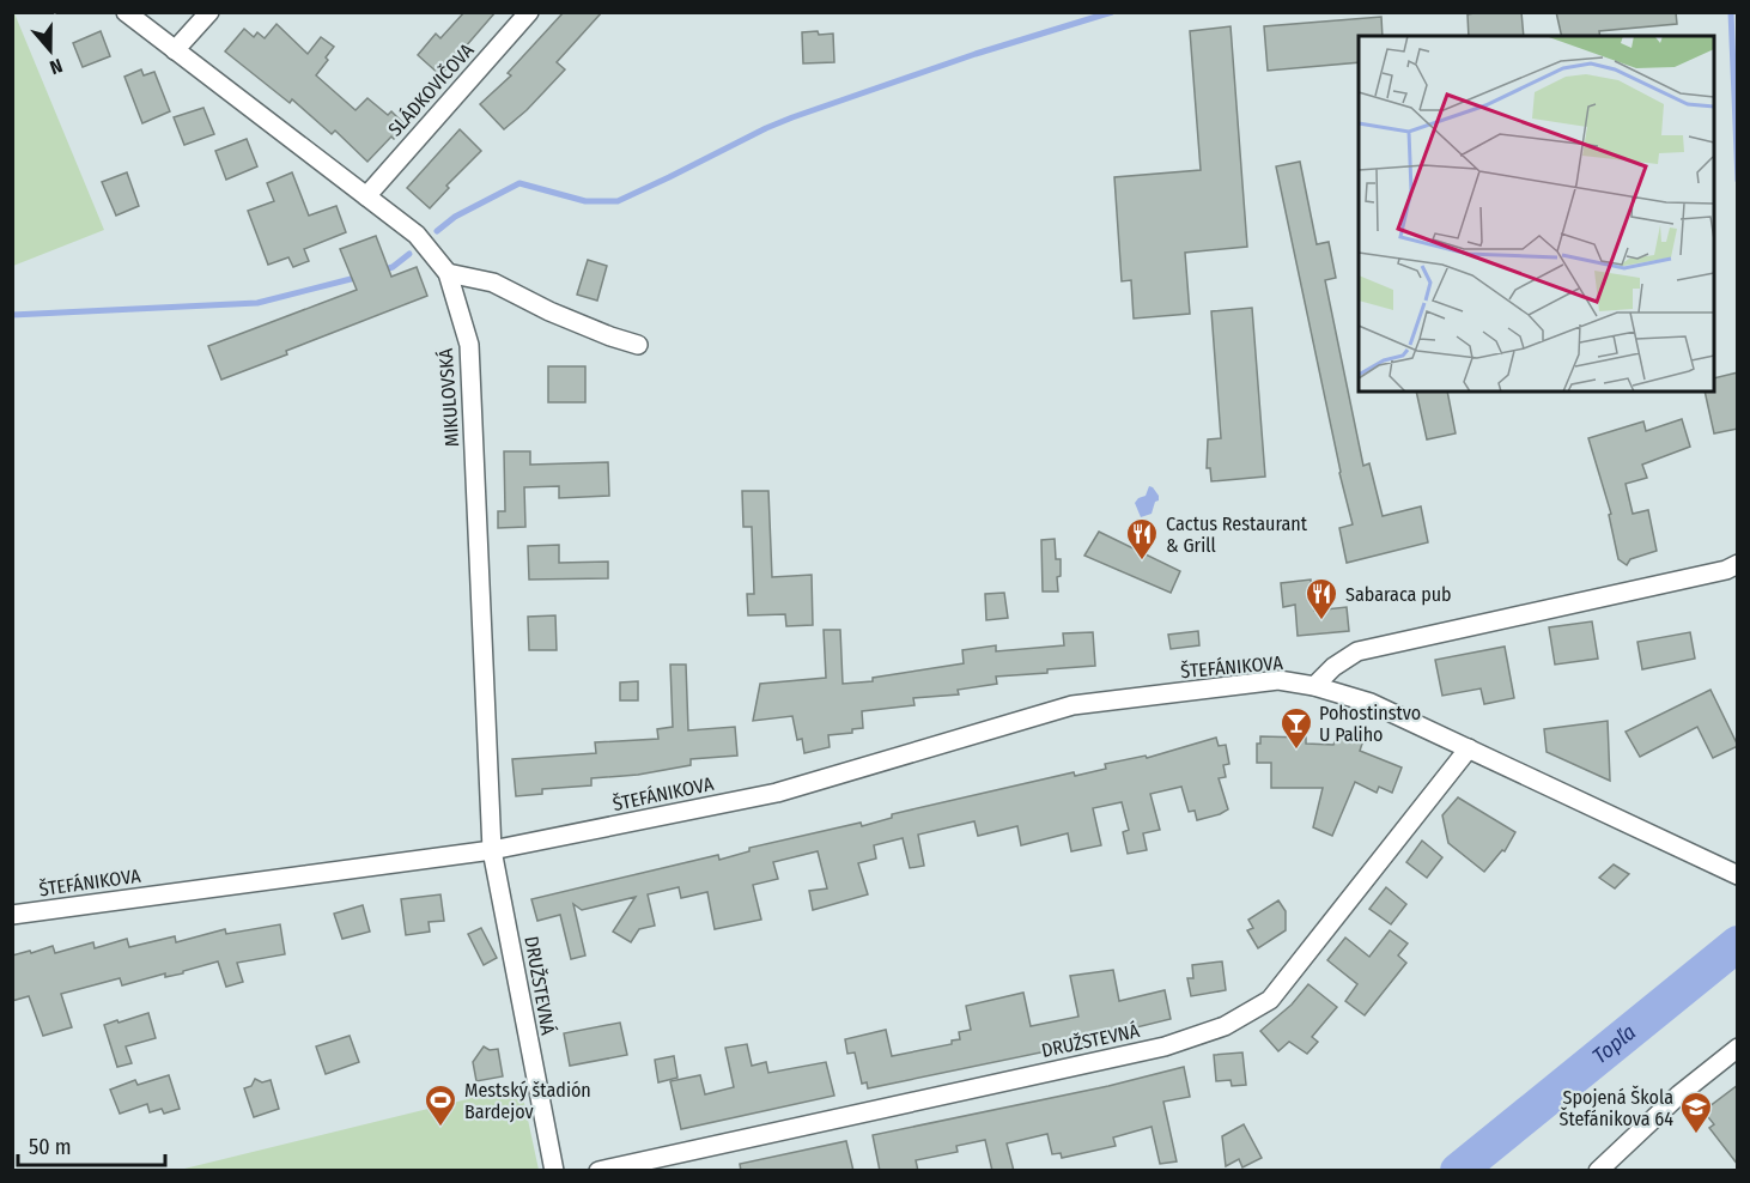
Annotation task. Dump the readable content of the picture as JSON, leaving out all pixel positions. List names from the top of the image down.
{
  "streets": {
    "street": [
      "SLÁDKOVIČOVA",
      "MIKULOVSKÁ",
      "ŠTEFÁNIKOVA",
      "DRUŽSTEVNÁ"
    ]
  },
  "crossings": [
    ["SLÁDKOVIČOVA", "MIKULOVSKÁ"],
    ["MIKULOVSKÁ", "ŠTEFÁNIKOVA"],
    ["MIKULOVSKÁ", "DRUŽSTEVNÁ"],
    ["ŠTEFÁNIKOVA", "DRUŽSTEVNÁ"]
  ],
  "water": ["Topľa"],
  "places": {
    "restaurant": ["Cactus Restaurant & Grill", "Sabaraca pub"],
    "bar": ["Pohostinstvo U Paliho"],
    "sports": ["Mestský štadión Bardejov"],
    "school or university": ["Spojená Škola Štefánikova 64"]
  },
  "scale_bar": "50 m",
  "north": "bottom"
}
